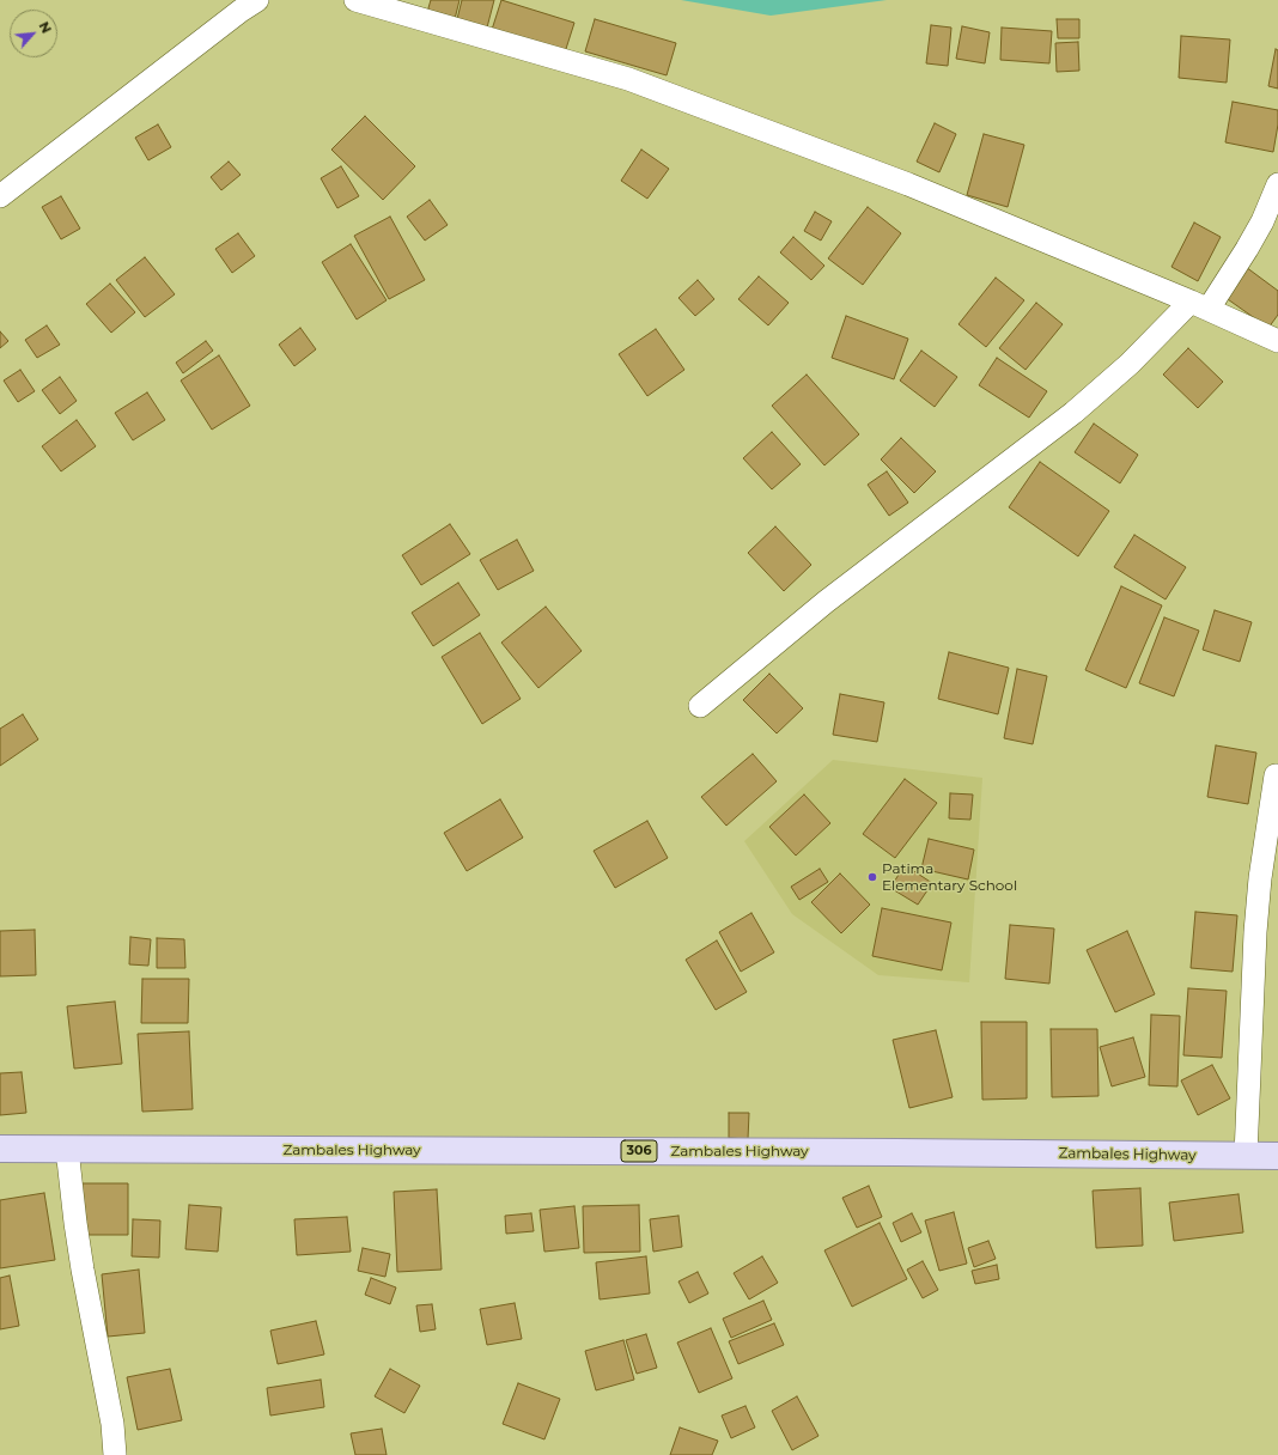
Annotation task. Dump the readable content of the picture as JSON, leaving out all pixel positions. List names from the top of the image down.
{
  "streets": {
    "main road": ["Zambales Highway", "306"]
  },
  "places": ["Patima Elementary School"],
  "north": "top right"
}
